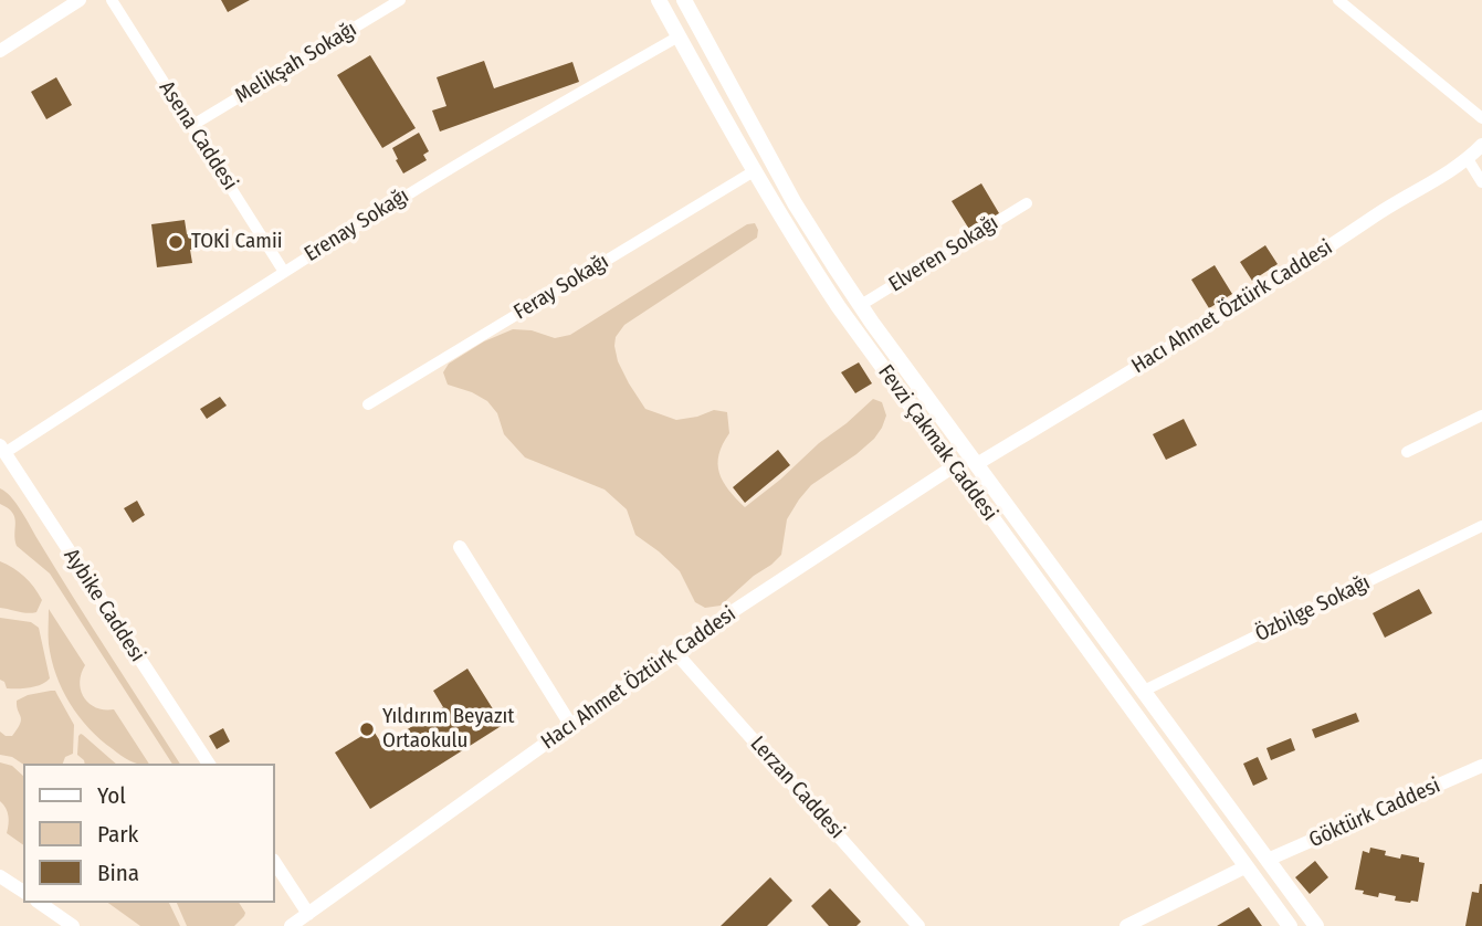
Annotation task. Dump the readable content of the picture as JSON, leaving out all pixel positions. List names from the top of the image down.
{
  "streets": {
    "main road": ["Fevzi Çakmak Caddesi"],
    "street": [
      "Melikşah Sokağı",
      "Asena Caddesi",
      "Erenay Sokağı",
      "Elveren Sokağı",
      "Feray Sokağı",
      "Hacı Ahmet Öztürk Caddesi",
      "Aybike Caddesi",
      "Özbilge Sokağı",
      "Lerzan Caddesi",
      "Göktürk Caddesi"
    ]
  },
  "crossings": [
    ["Melikşah Sokağı", "Asena Caddesi"],
    ["Asena Caddesi", "Erenay Sokağı"],
    ["Erenay Sokağı", "Fevzi Çakmak Caddesi"],
    ["Erenay Sokağı", "Aybike Caddesi"],
    ["Elveren Sokağı", "Fevzi Çakmak Caddesi"],
    ["Feray Sokağı", "Fevzi Çakmak Caddesi"],
    ["Hacı Ahmet Öztürk Caddesi", "Fevzi Çakmak Caddesi"],
    ["Hacı Ahmet Öztürk Caddesi", "Lerzan Caddesi"],
    ["Fevzi Çakmak Caddesi", "Özbilge Sokağı"],
    ["Fevzi Çakmak Caddesi", "Göktürk Caddesi"]
  ],
  "places": ["TOKİ Camii", "Yıldırım Beyazıt Ortaokulu"],
  "legend": ["Yol", "Park", "Bina"]
}
